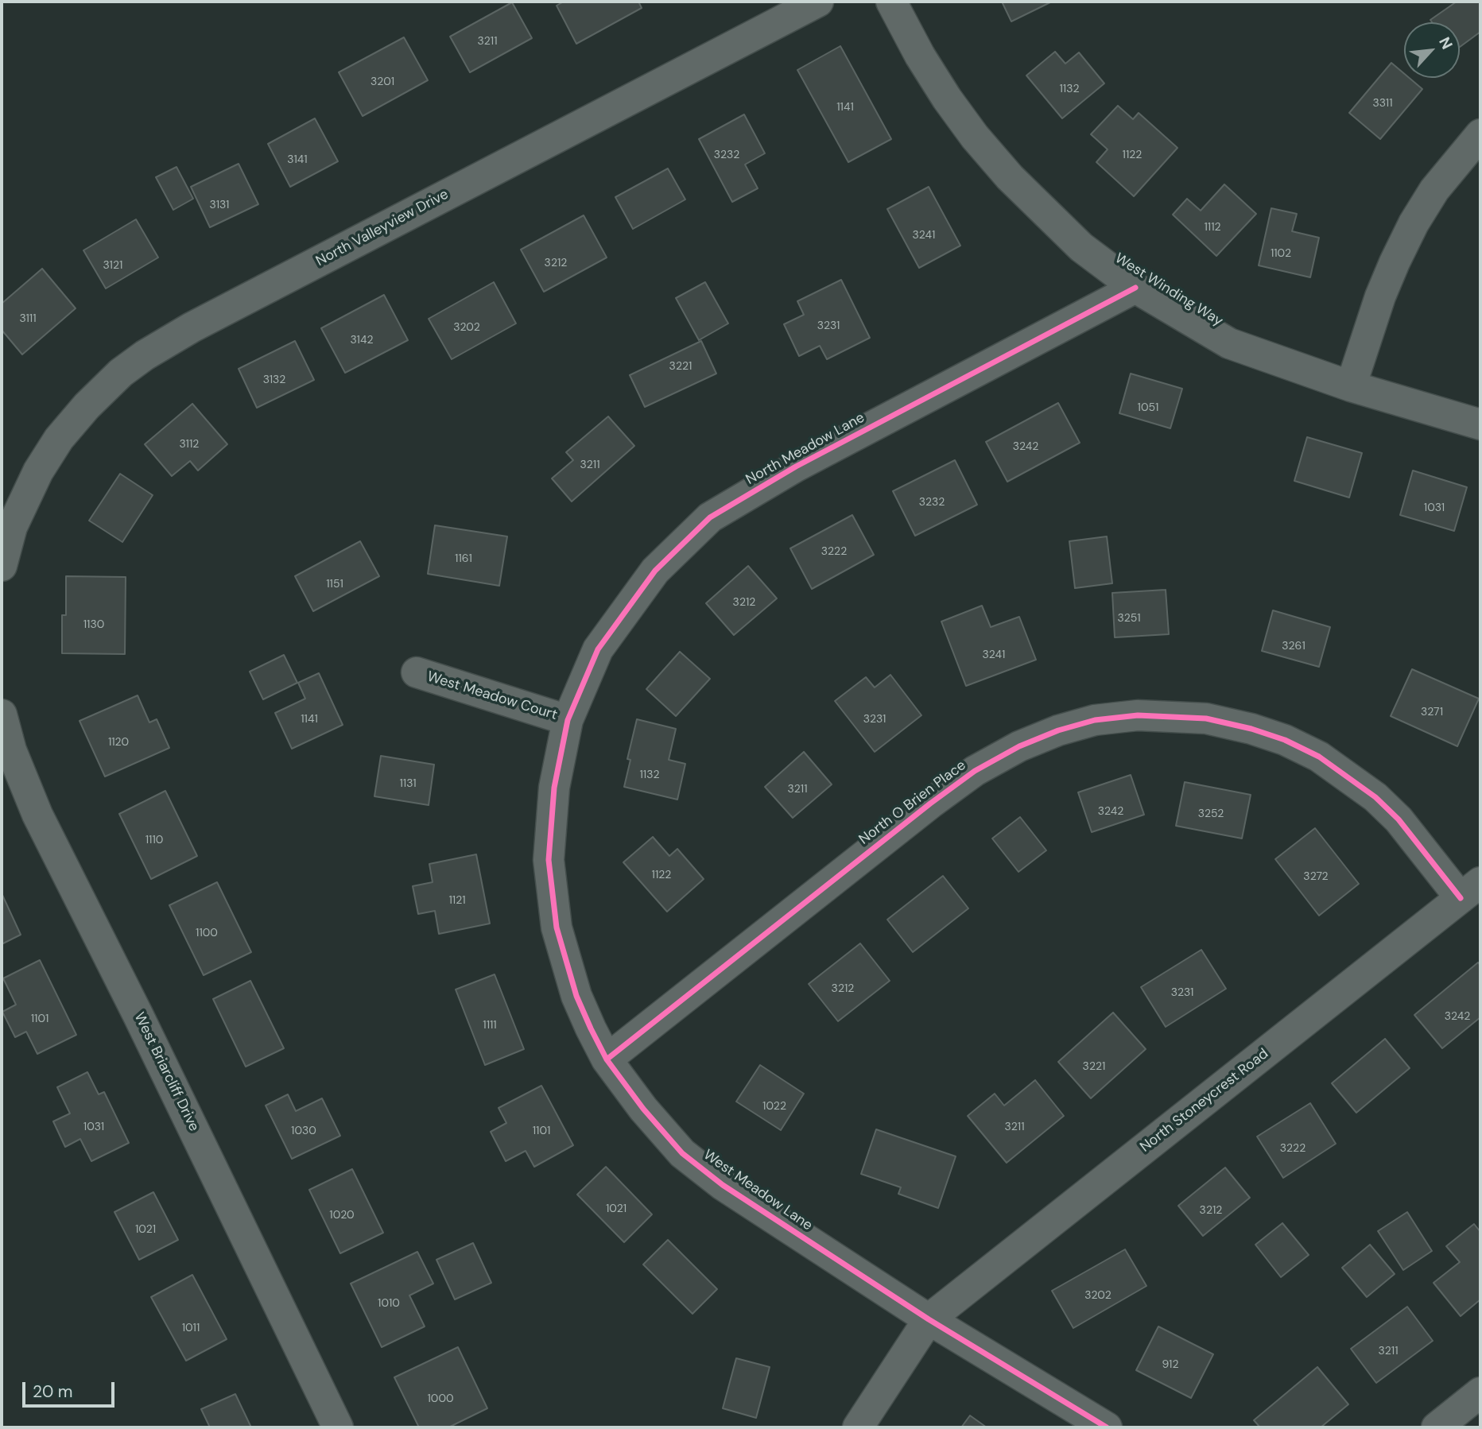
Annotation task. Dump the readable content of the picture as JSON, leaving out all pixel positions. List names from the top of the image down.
{
  "streets": {
    "street": [
      "North Valleyview Drive",
      "West Winding Way",
      "North Meadow Lane",
      "West Meadow Court",
      "North O Brien Place",
      "West Briarcliff Drive",
      "North Stoneycrest Road",
      "West Meadow Lane"
    ]
  },
  "crossings": [
    ["West Winding Way", "North Meadow Lane"],
    ["North Meadow Lane", "West Meadow Court"],
    ["North Meadow Lane", "West Meadow Lane"],
    ["West Meadow Court", "West Meadow Lane"],
    ["North O Brien Place", "North Stoneycrest Road"],
    ["North O Brien Place", "West Meadow Lane"],
    ["North Stoneycrest Road", "West Meadow Lane"]
  ],
  "house_numbers": [
    "3211",
    "3201",
    "1132",
    "3311",
    "1141",
    "3232",
    "1122",
    "3141",
    "3131",
    "1112",
    "3241",
    "1102",
    "3212",
    "3121",
    "3111",
    "3231",
    "3202",
    "3142",
    "3221",
    "3132",
    "1051",
    "3112",
    "3242",
    "3211",
    "3232",
    "1031",
    "3222",
    "1161",
    "1151",
    "3212",
    "3251",
    "1130",
    "3261",
    "3241",
    "3271",
    "1141",
    "3231",
    "1120",
    "1132",
    "1131",
    "3211",
    "3242",
    "3252",
    "1110",
    "1122",
    "3272",
    "1121",
    "1100",
    "3212",
    "3231",
    "3242",
    "1101",
    "1111",
    "3221",
    "1022",
    "1031",
    "3211",
    "1030",
    "1101",
    "3222",
    "1021",
    "3212",
    "1020",
    "1021",
    "3202",
    "1010",
    "1011",
    "3211",
    "912",
    "1000"
  ],
  "scale_bar": "20 m",
  "north": "top right"
}
